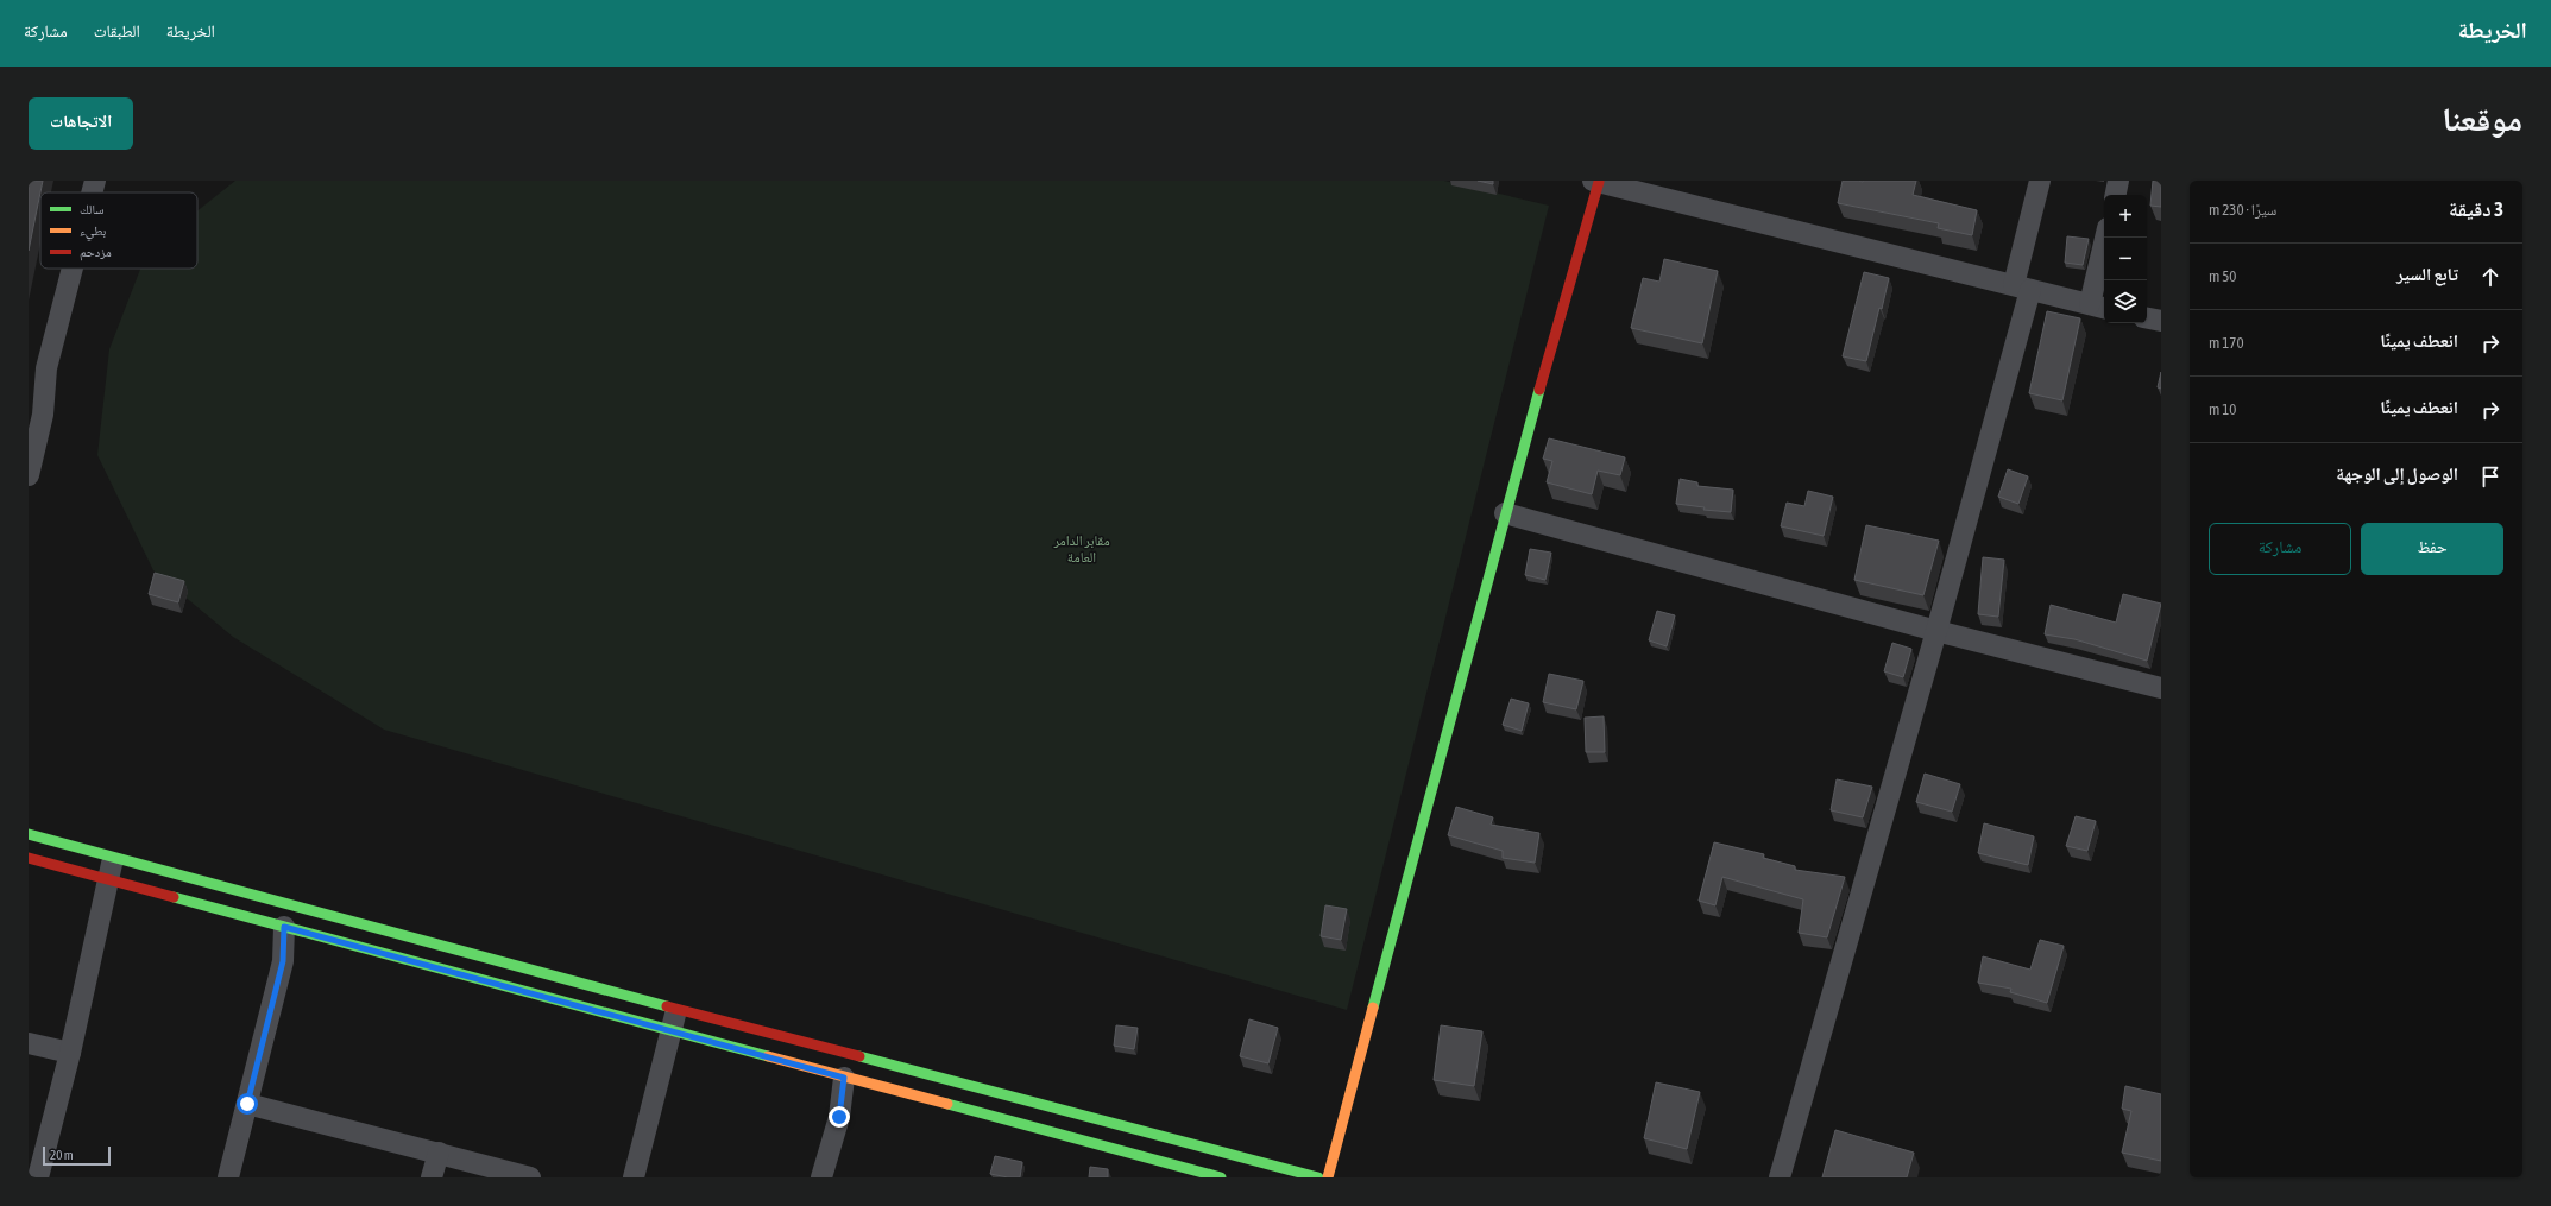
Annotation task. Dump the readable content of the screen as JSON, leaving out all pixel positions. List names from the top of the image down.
{
  "parks": ["مقابر الدامر العامة"],
  "legend": ["سالك", "بطيء", "مزدحم"],
  "scale_bar": "20 m",
  "page": {
    "header": "الخريطة",
    "nav": ["الخريطة", "الطبقات", "مشاركة"],
    "title": "موقعنا",
    "buttons": [
      "الاتجاهات",
      ["حفظ", "مشاركة"]
    ],
    "heading": ["3 دقيقة", "سيرًا · 230 m"],
    "map_buttons": ["+", "−"],
    "list": [
      ["تابع السير", "50 m"],
      ["انعطف يمينًا", "170 m"],
      ["انعطف يمينًا", "10 m"],
      "الوصول إلى الوجهة"
    ],
    "scale": "20 m"
  }
}
